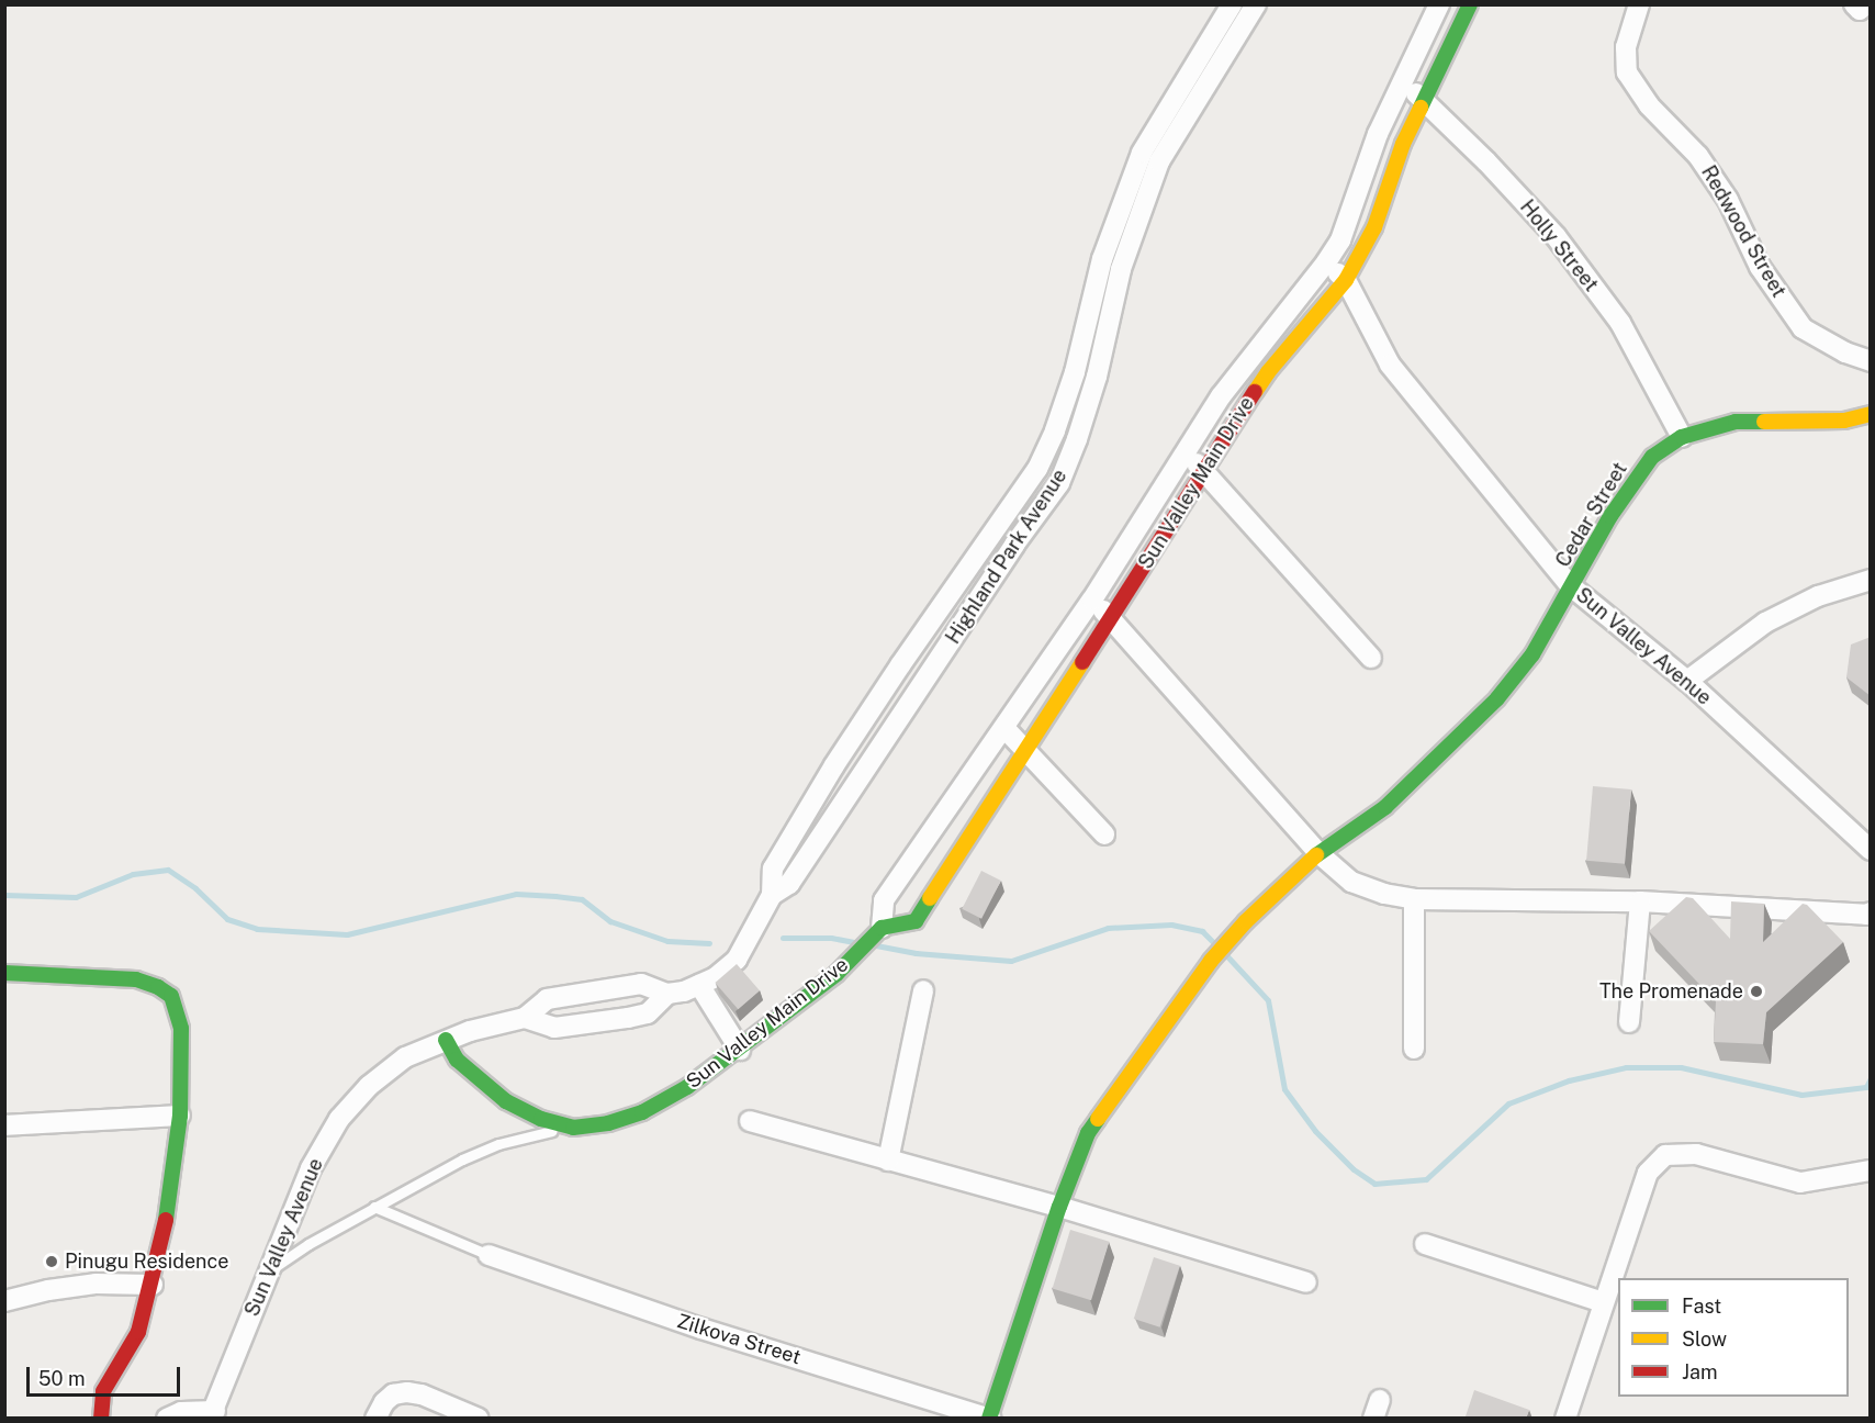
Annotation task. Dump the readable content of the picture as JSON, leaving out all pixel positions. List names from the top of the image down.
{
  "streets": {
    "street": [
      "Redwood Street",
      "Holly Street",
      "Sun Valley Main Drive",
      "Cedar Street",
      "Highland Park Avenue",
      "Sun Valley Avenue",
      "Zilkova Street"
    ]
  },
  "crossings": [
    ["Holly Street", "Sun Valley Main Drive"],
    ["Holly Street", "Cedar Street"],
    ["Sun Valley Main Drive", "Sun Valley Avenue"],
    ["Cedar Street", "Sun Valley Avenue"],
    ["Cedar Street", "Zilkova Street"]
  ],
  "places": ["The Promenade", "Pinugu Residence"],
  "legend": ["Fast", "Slow", "Jam"],
  "scale_bar": "50 m"
}
